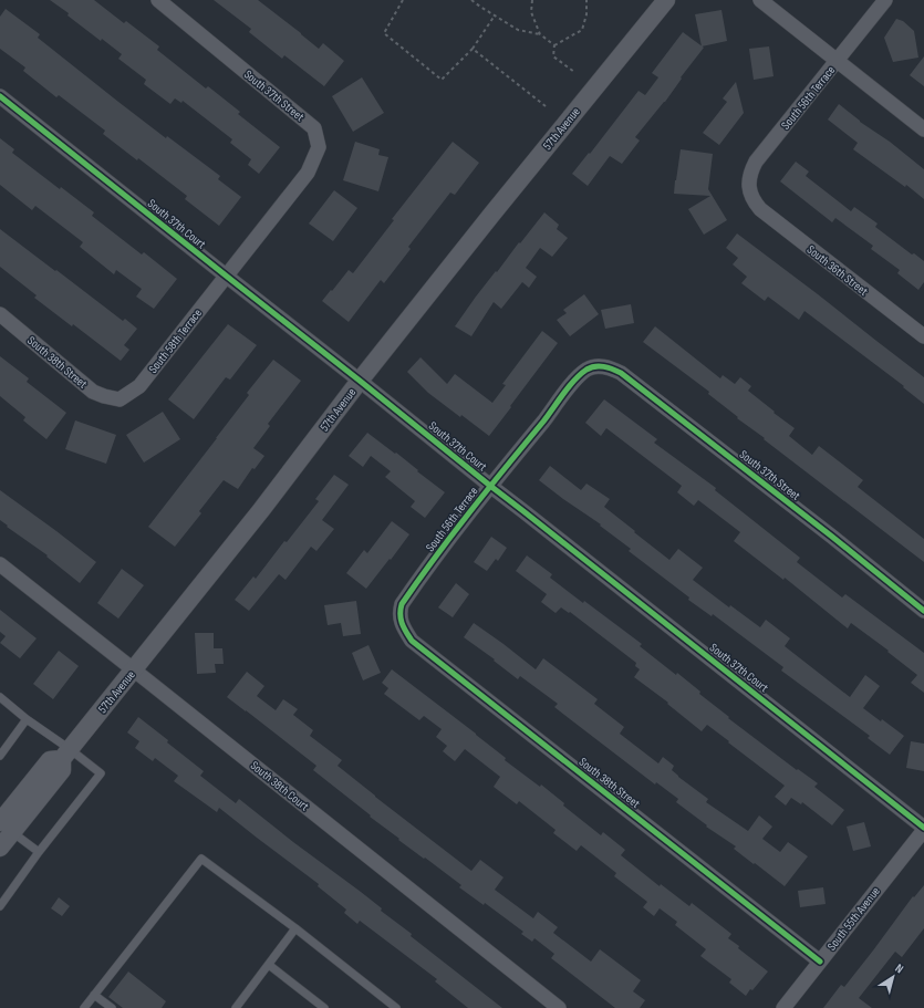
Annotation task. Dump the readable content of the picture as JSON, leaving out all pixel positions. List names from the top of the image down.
{
  "streets": {
    "street": [
      "South 37th Street",
      "South 56th Terrace",
      "57th Avenue",
      "South 37th Court",
      "South 36th Street",
      "South 58th Terrace",
      "South 38th Street",
      "South 38th Court",
      "South 55th Avenue"
    ]
  },
  "crossings": [
    ["South 37th Street", "South 56th Terrace"],
    ["South 37th Street", "South 37th Court"],
    ["South 37th Street", "South 58th Terrace"],
    ["South 56th Terrace", "South 37th Court"],
    ["South 56th Terrace", "South 36th Street"],
    ["South 56th Terrace", "South 38th Street"],
    ["57th Avenue", "South 37th Court"],
    ["57th Avenue", "South 38th Court"],
    ["South 37th Court", "South 58th Terrace"],
    ["South 37th Court", "South 55th Avenue"],
    ["South 58th Terrace", "South 38th Street"],
    ["South 38th Street", "South 55th Avenue"]
  ],
  "north": "top right"
}
